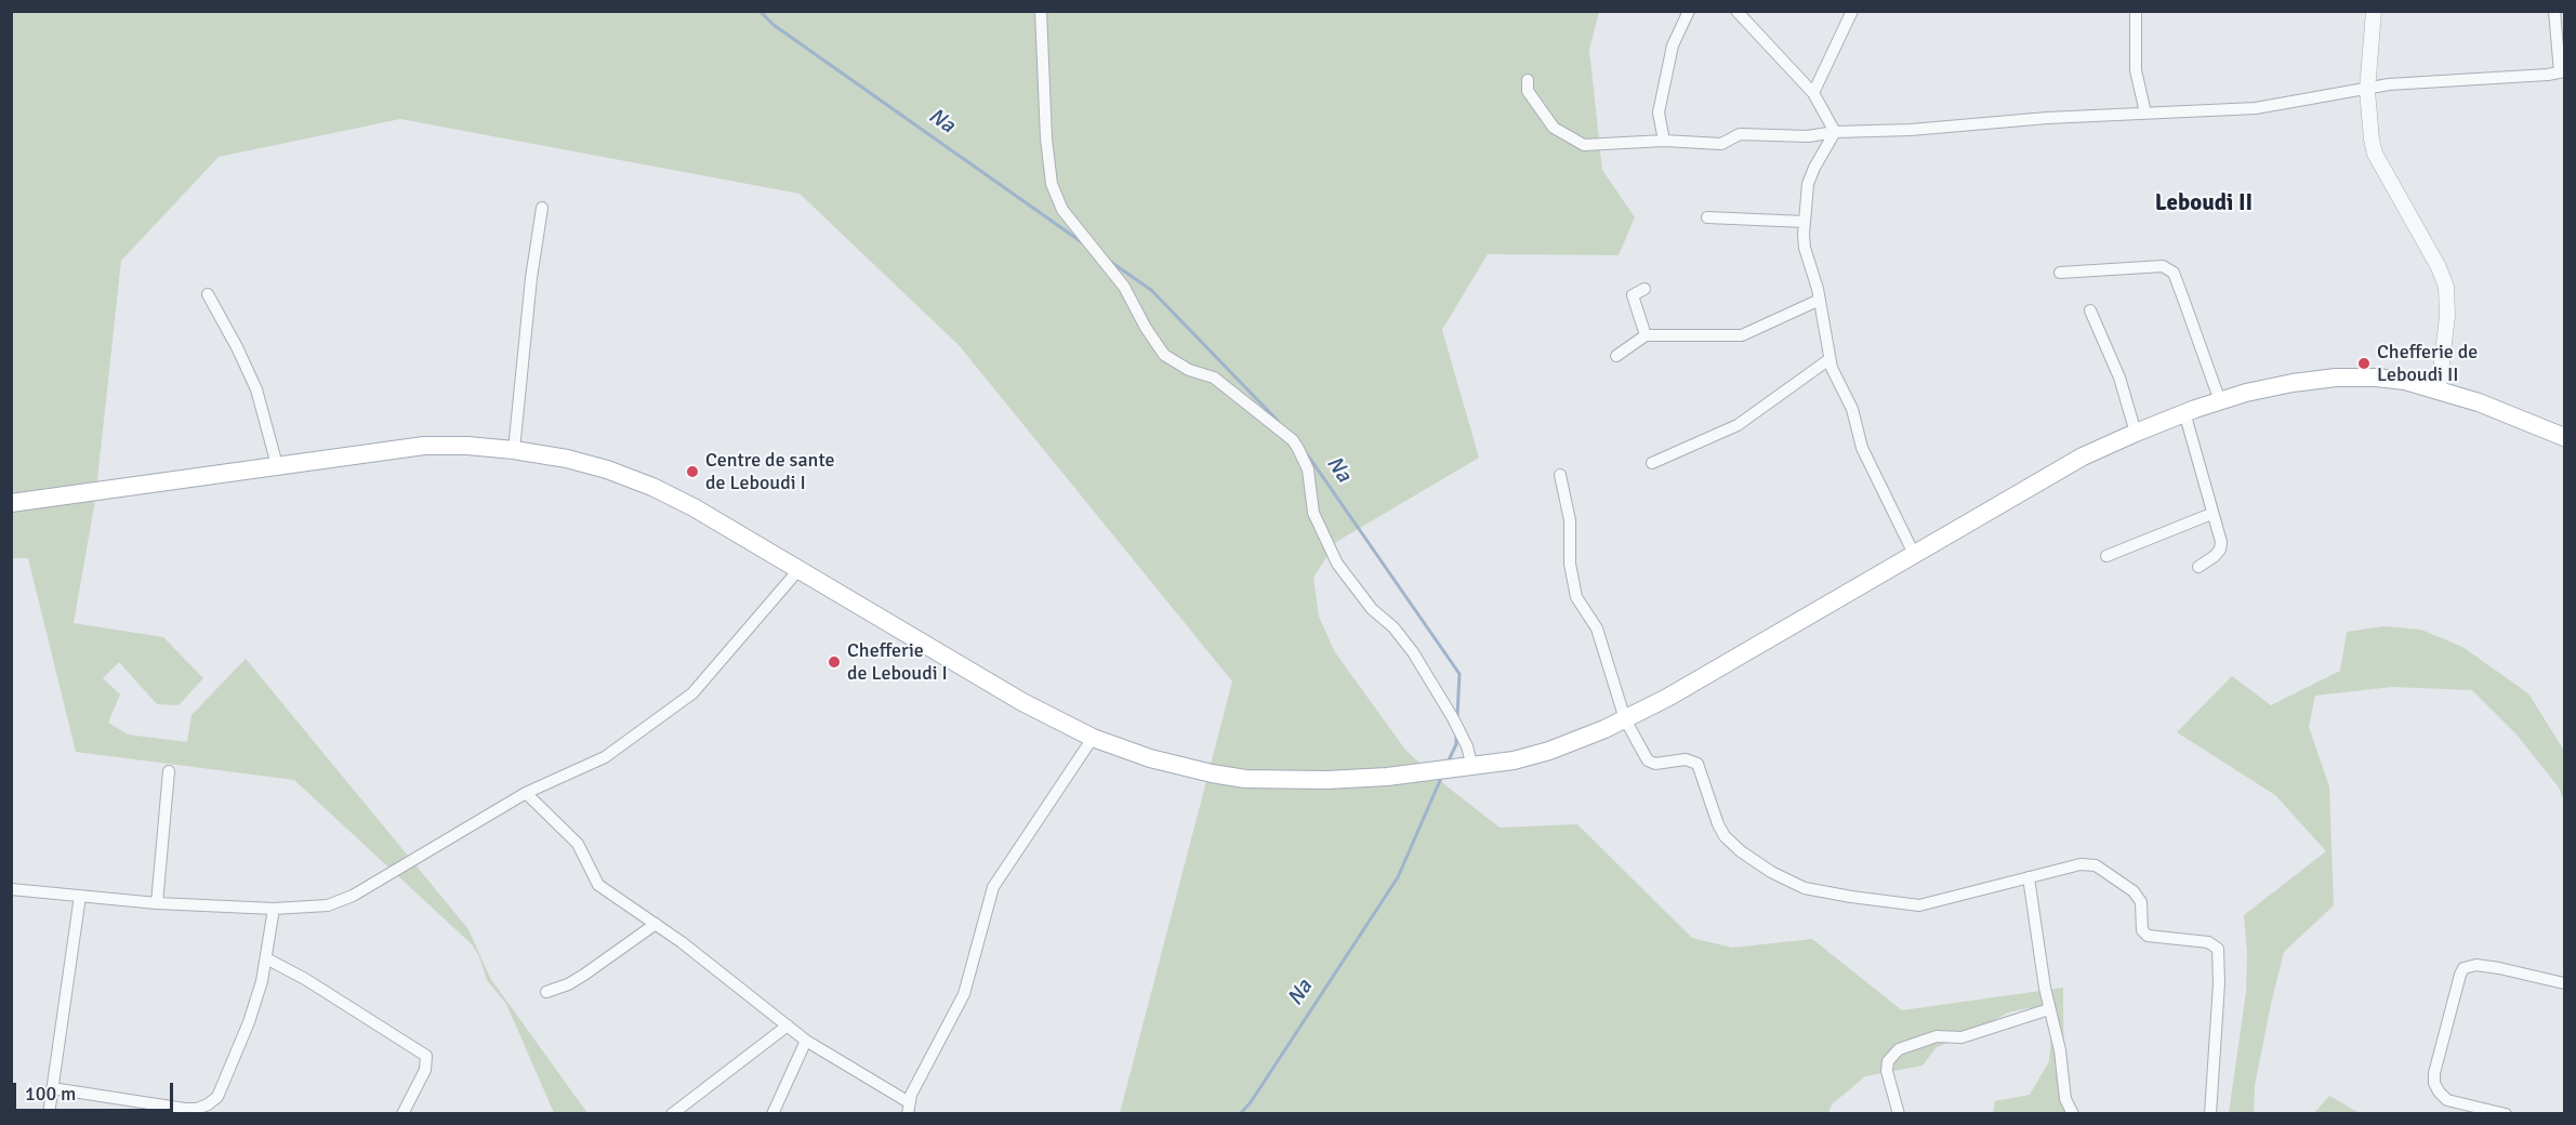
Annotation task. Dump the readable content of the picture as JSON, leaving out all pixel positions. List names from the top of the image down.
{
  "districts": ["Leboudi II"],
  "water": ["Na"],
  "places": ["Chefferie de Leboudi II", "Centre de sante de Leboudi I", "Chefferie de Leboudi I"],
  "scale_bar": "100 m"
}
